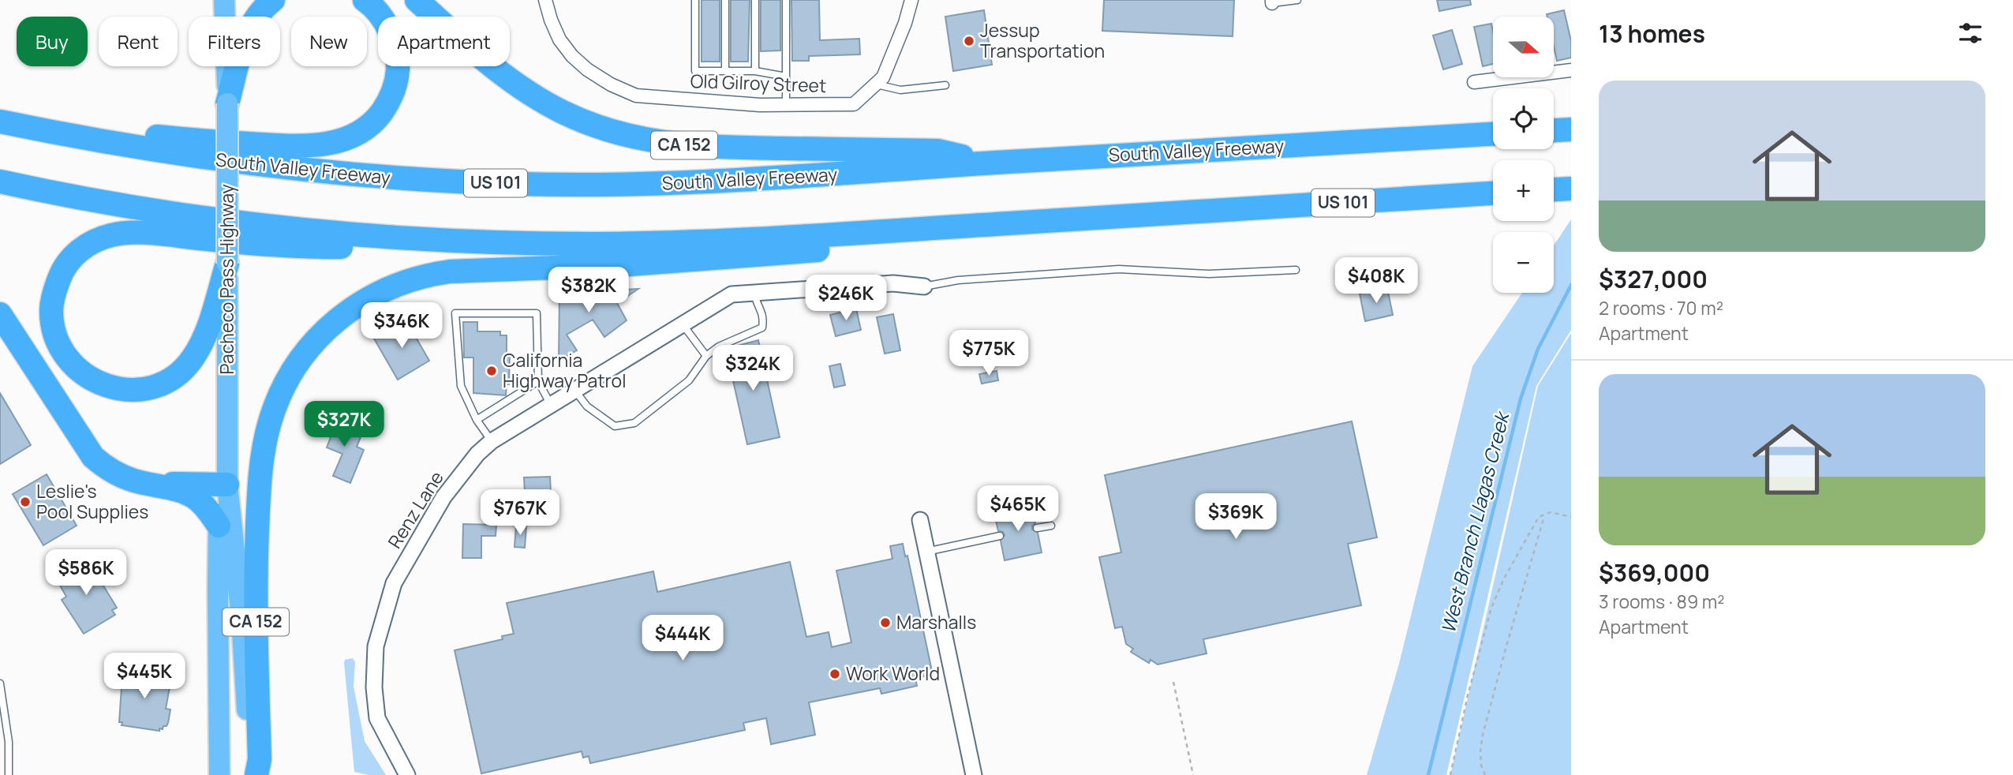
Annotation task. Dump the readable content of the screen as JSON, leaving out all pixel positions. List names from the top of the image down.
{
  "streets": {
    "highway": [
      "CA 152",
      "South Valley Freeway",
      "US 101",
      "Pacheco Pass Highway"
    ],
    "street": ["Old Gilroy Street", "Renz Lane"]
  },
  "crossings": [
    ["CA 152", "South Valley Freeway"],
    ["CA 152", "US 101"]
  ],
  "water": ["West Branch Llagas Creek"],
  "places": [
    "Jessup Transportation",
    "California Highway Patrol",
    "Leslie's Pool Supplies",
    "Marshalls",
    "Work World"
  ],
  "north": "right",
  "page": {
    "heading": "13 homes",
    "map_buttons": ["+", "−"],
    "chip": [
      "Buy",
      "Rent",
      "Filters",
      "New",
      "Apartment"
    ],
    "list": [
      {
        "name": "$327,000",
        "note": "2 rooms · 70 m² · Apartment"
      },
      {
        "name": "$369,000",
        "note": "3 rooms · 89 m² · Apartment"
      }
    ],
    "price": [
      "$408K",
      "$382K",
      "$246K",
      "$346K",
      "$775K",
      "$324K",
      "$327K",
      "$465K",
      "$767K",
      "$369K",
      "$586K",
      "$444K",
      "$445K"
    ]
  }
}
